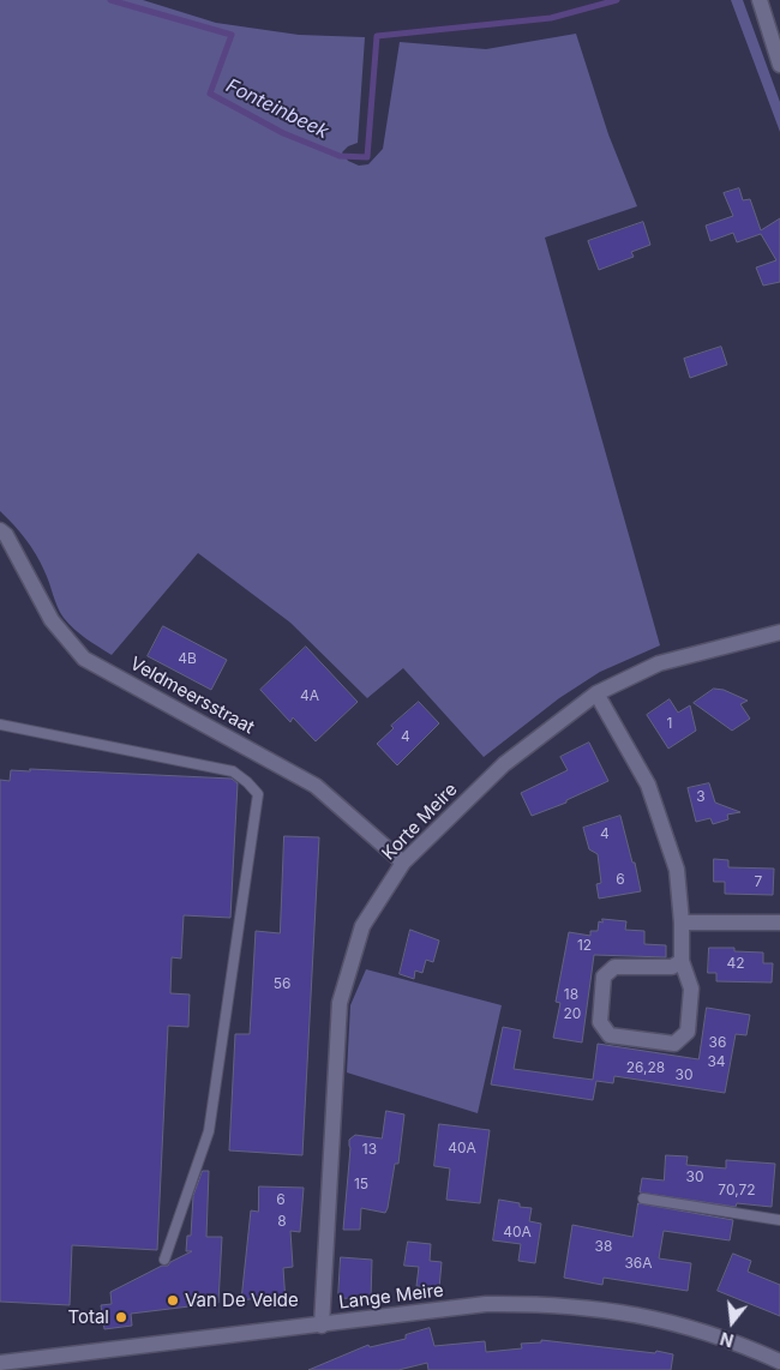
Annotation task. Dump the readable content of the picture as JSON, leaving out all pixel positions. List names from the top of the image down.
{
  "streets": {
    "street": ["Veldmeersstraat", "Korte Meire", "Lange Meire"]
  },
  "crossings": [
    ["Veldmeersstraat", "Korte Meire"],
    ["Korte Meire", "Lange Meire"]
  ],
  "water": ["Fonteinbeek"],
  "places": ["Van De Velde", "Total"],
  "house_numbers": [
    "4B",
    "4A",
    "1",
    "4",
    "3",
    "4",
    "6",
    "7",
    "12",
    "42",
    "56",
    "18",
    "20",
    "36",
    "34",
    "26,28",
    "30",
    "40A",
    "13",
    "30",
    "15",
    "70,72",
    "6",
    "8",
    "40A",
    "38",
    "36A"
  ],
  "north": "bottom"
}
